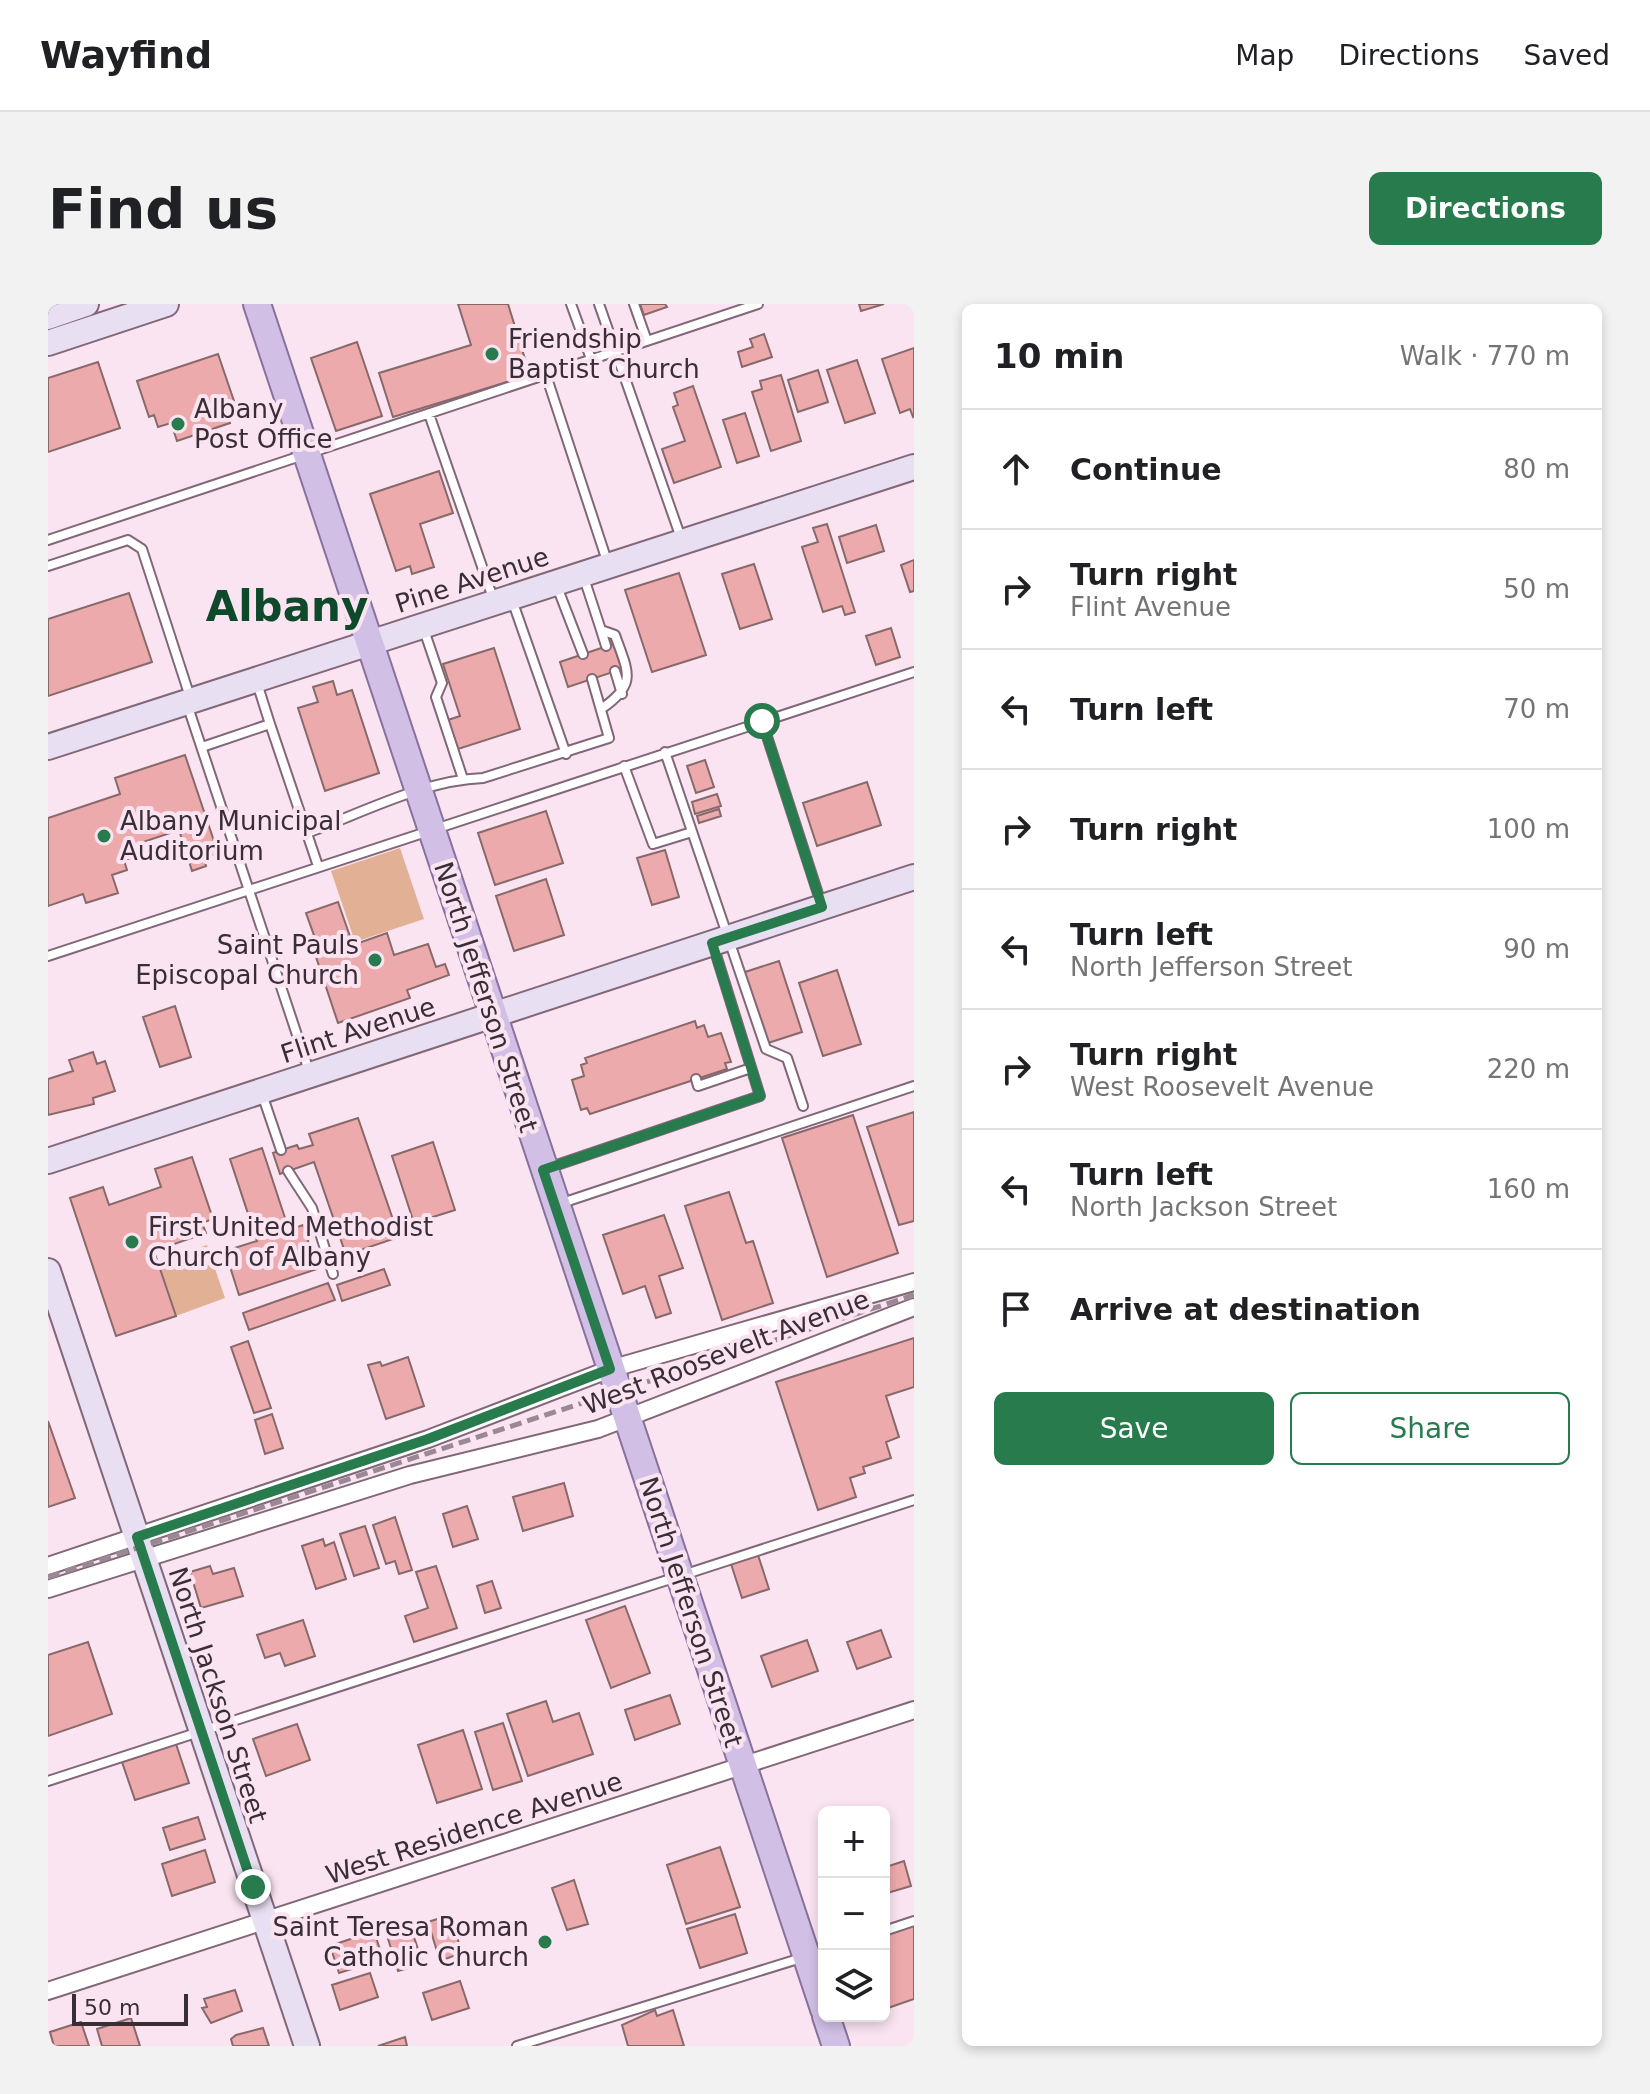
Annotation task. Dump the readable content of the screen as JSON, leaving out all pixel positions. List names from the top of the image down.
{
  "streets": {
    "main road": ["North Jefferson Street"],
    "street": [
      "Pine Avenue",
      "Flint Avenue",
      "West Roosevelt Avenue",
      "North Jackson Street",
      "West Residence Avenue"
    ]
  },
  "crossings": [
    ["Pine Avenue", "North Jefferson Street"],
    ["North Jefferson Street", "Flint Avenue"],
    ["North Jefferson Street", "West Roosevelt Avenue"],
    ["North Jefferson Street", "West Residence Avenue"],
    ["West Roosevelt Avenue", "North Jackson Street"],
    ["North Jackson Street", "West Residence Avenue"]
  ],
  "districts": ["Albany"],
  "places": [
    "Friendship Baptist Church",
    "Albany Post Office",
    "Albany Municipal Auditorium",
    "Saint Pauls Episcopal Church",
    "First United Methodist Church of Albany",
    "Saint Teresa Roman Catholic Church"
  ],
  "scale_bar": "50 m",
  "page": {
    "header": "Wayfind",
    "nav": ["Map", "Directions", "Saved"],
    "buttons": [
      "Directions",
      ["Save", "Share"]
    ],
    "title": "Find us",
    "heading": ["10 min", "Walk · 770 m"],
    "list": [
      ["Continue", "80 m"],
      ["Turn right", "Flint Avenue", "50 m"],
      ["Turn left", "70 m"],
      ["Turn right", "100 m"],
      ["Turn left", "North Jefferson Street", "90 m"],
      ["Turn right", "West Roosevelt Avenue", "220 m"],
      ["Turn left", "North Jackson Street", "160 m"],
      "Arrive at destination"
    ],
    "map_buttons": ["+", "−"],
    "scale": "50 m"
  }
}
